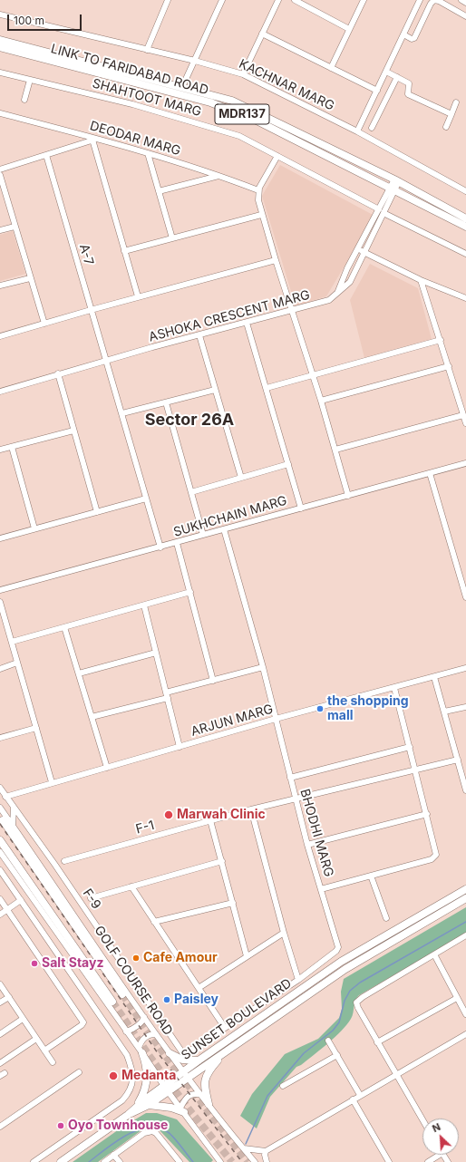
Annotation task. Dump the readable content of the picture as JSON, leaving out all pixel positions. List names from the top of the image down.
{
  "streets": {
    "main road": ["LINK TO FARIDABAD ROAD", "MDR137", "SUNSET BOULEVARD"],
    "street": [
      "KACHNAR MARG",
      "SHAHTOOT MARG",
      "DEODAR MARG",
      "A-7",
      "ASHOKA CRESCENT MARG",
      "SUKHCHAIN MARG",
      "ARJUN MARG",
      "F-1",
      "BHODHI MARG",
      "F-9",
      "GOLF COURSE ROAD"
    ]
  },
  "crossings": [
    ["LINK TO FARIDABAD ROAD", "ASHOKA CRESCENT MARG"],
    ["SHAHTOOT MARG", "ASHOKA CRESCENT MARG"],
    ["A-7", "ASHOKA CRESCENT MARG"],
    ["A-7", "SUKHCHAIN MARG"],
    ["SUKHCHAIN MARG", "BHODHI MARG"],
    ["ARJUN MARG", "BHODHI MARG"],
    ["ARJUN MARG", "F-9"],
    ["F-1", "BHODHI MARG"],
    ["F-9", "SUNSET BOULEVARD"],
    ["GOLF COURSE ROAD", "SUNSET BOULEVARD"]
  ],
  "districts": ["Sector 26A"],
  "places": [
    "the shopping mall",
    "Marwah Clinic",
    "Cafe Amour",
    "Salt Stayz",
    "Paisley",
    "Medanta",
    "Oyo Townhouse"
  ],
  "scale_bar": "100 m",
  "north": "top left"
}
